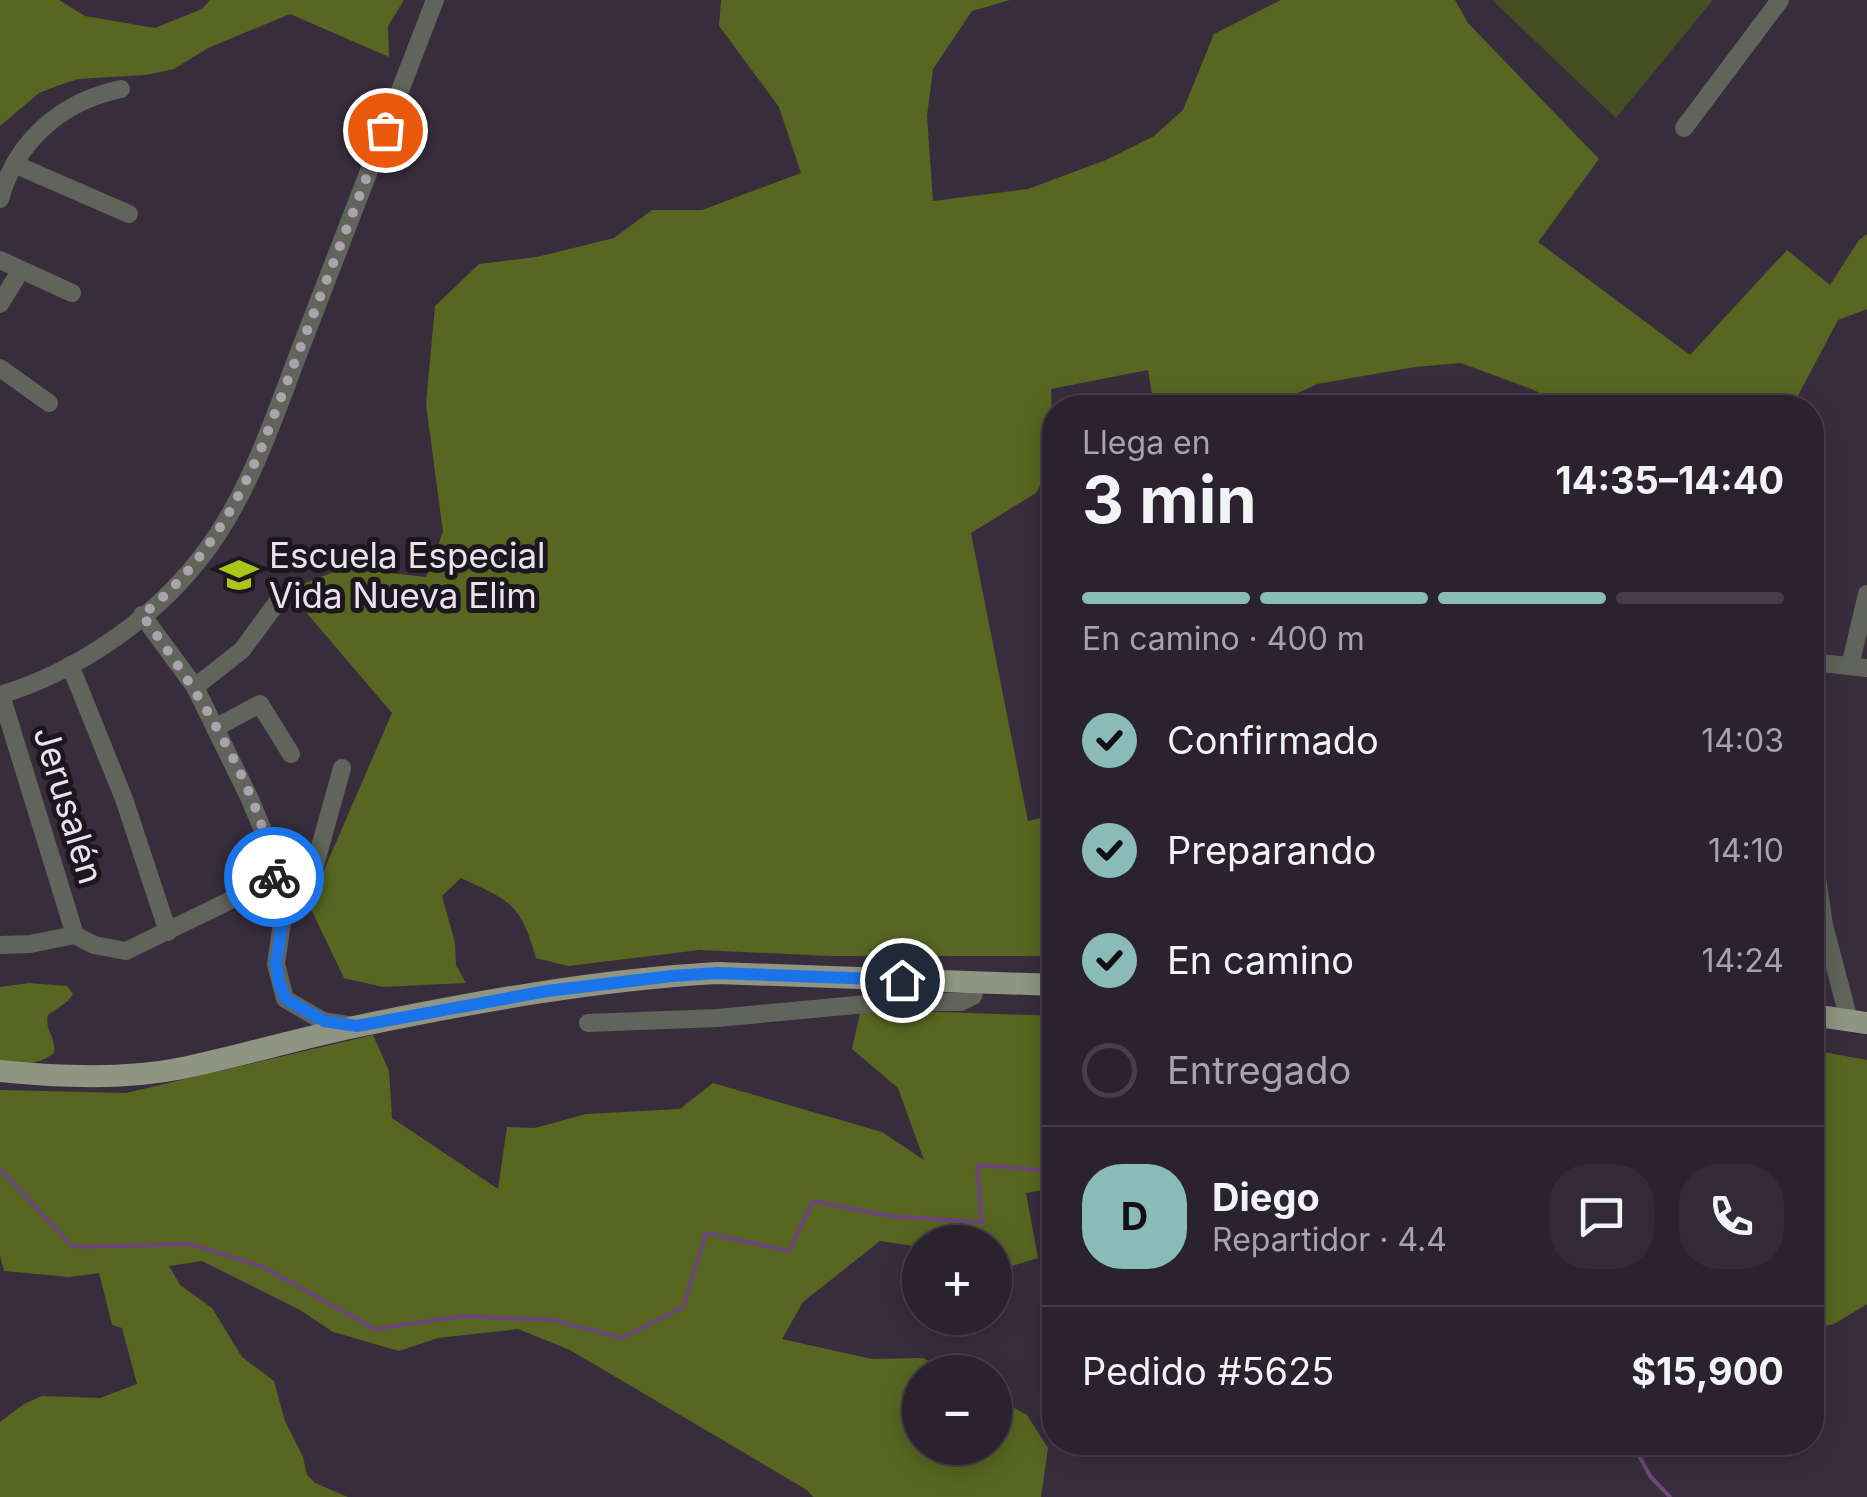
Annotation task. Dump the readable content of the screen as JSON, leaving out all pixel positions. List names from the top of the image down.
{
  "streets": {
    "street": ["Jerusalén"]
  },
  "places": {
    "school or university": ["Escuela Especial Vida Nueva Elim"]
  },
  "page": {
    "heading": ["3 min", "Llega en", "14:35–14:40"],
    "panel": [
      "Diego",
      "Repartidor · 4.4",
      "Pedido #5625",
      "$15,900"
    ],
    "bar": "En camino · 400 m",
    "list": [
      ["Confirmado", "14:03"],
      ["Preparando", "14:10"],
      ["En camino", "14:24"],
      "Entregado"
    ],
    "round": "D",
    "map_buttons": ["+", "−"]
  }
}
